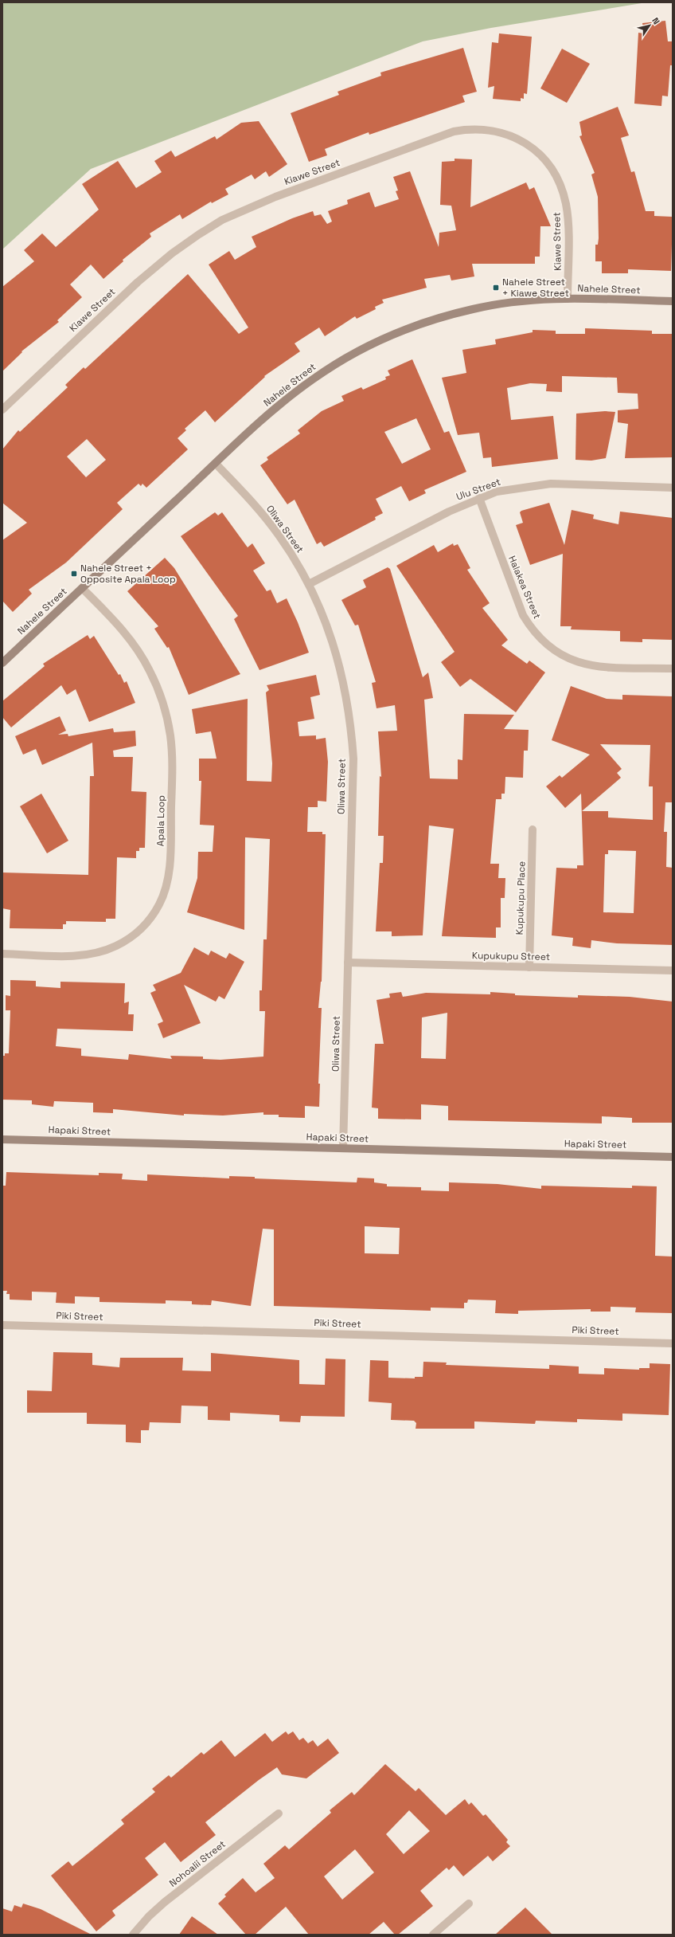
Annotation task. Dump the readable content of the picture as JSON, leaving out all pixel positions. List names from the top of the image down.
{
  "streets": {
    "street": [
      "Kiawe Street",
      "Nahele Street",
      "Ulu Street",
      "Oliwa Street",
      "Halakea Street",
      "Apala Loop",
      "Kupukupu Place",
      "Kupukupu Street",
      "Hapaki Street",
      "Piki Street",
      "Nohoalii Street"
    ]
  },
  "crossings": [
    ["Kiawe Street", "Nahele Street"],
    ["Nahele Street", "Oliwa Street"],
    ["Nahele Street", "Apala Loop"],
    ["Ulu Street", "Oliwa Street"],
    ["Ulu Street", "Halakea Street"],
    ["Oliwa Street", "Kupukupu Street"],
    ["Oliwa Street", "Hapaki Street"],
    ["Kupukupu Place", "Kupukupu Street"]
  ],
  "places": {
    "transit": ["Nahele Street + Kiawe Street", "Nahele Street + Opposite Apala Loop"]
  },
  "north": "top right"
}
